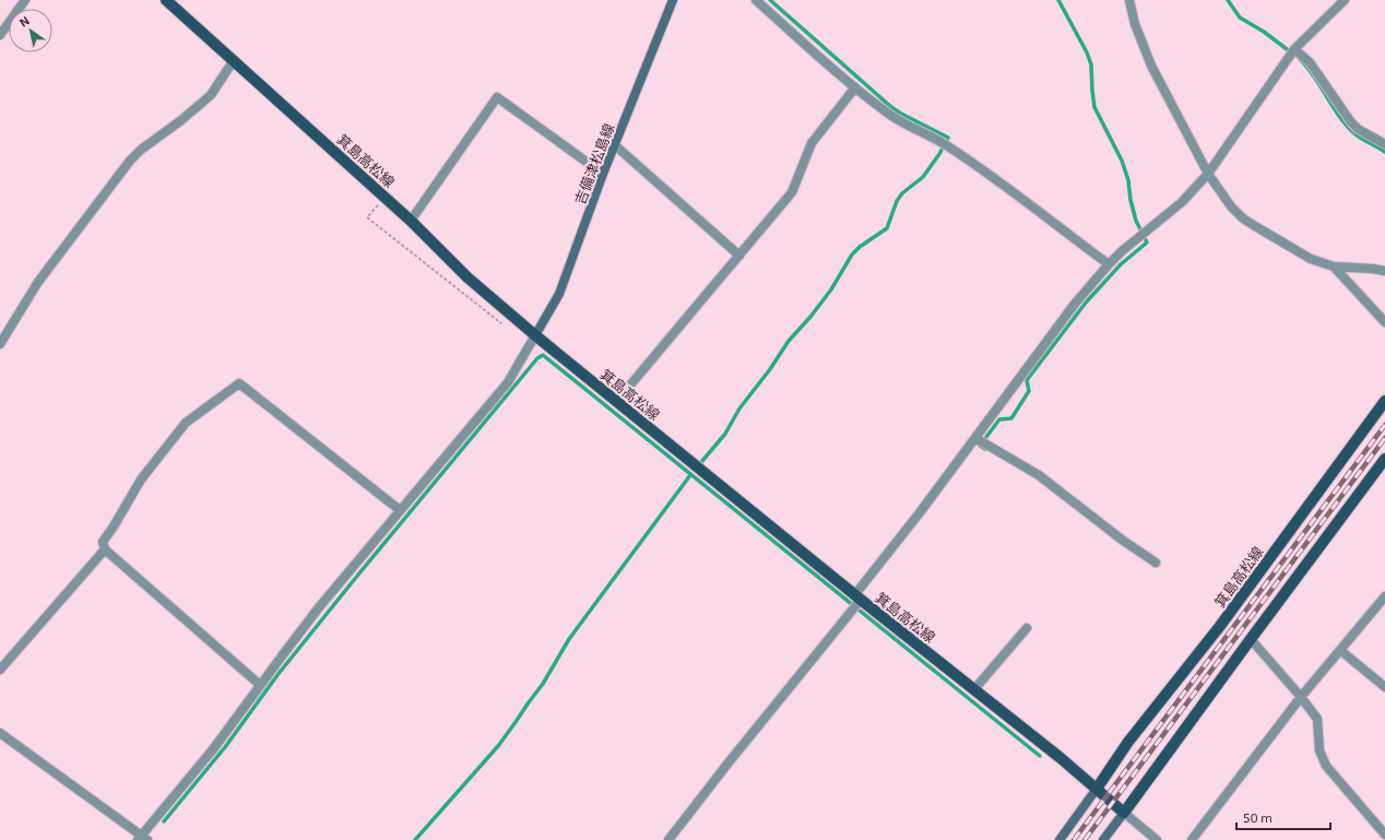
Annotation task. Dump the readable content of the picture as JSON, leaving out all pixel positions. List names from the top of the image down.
{
  "streets": {
    "main road": ["箕島高松線", "吉備津松島線"]
  },
  "crossings": [
    ["箕島高松線", "吉備津松島線"]
  ],
  "scale_bar": "50 m",
  "north": "top left"
}
